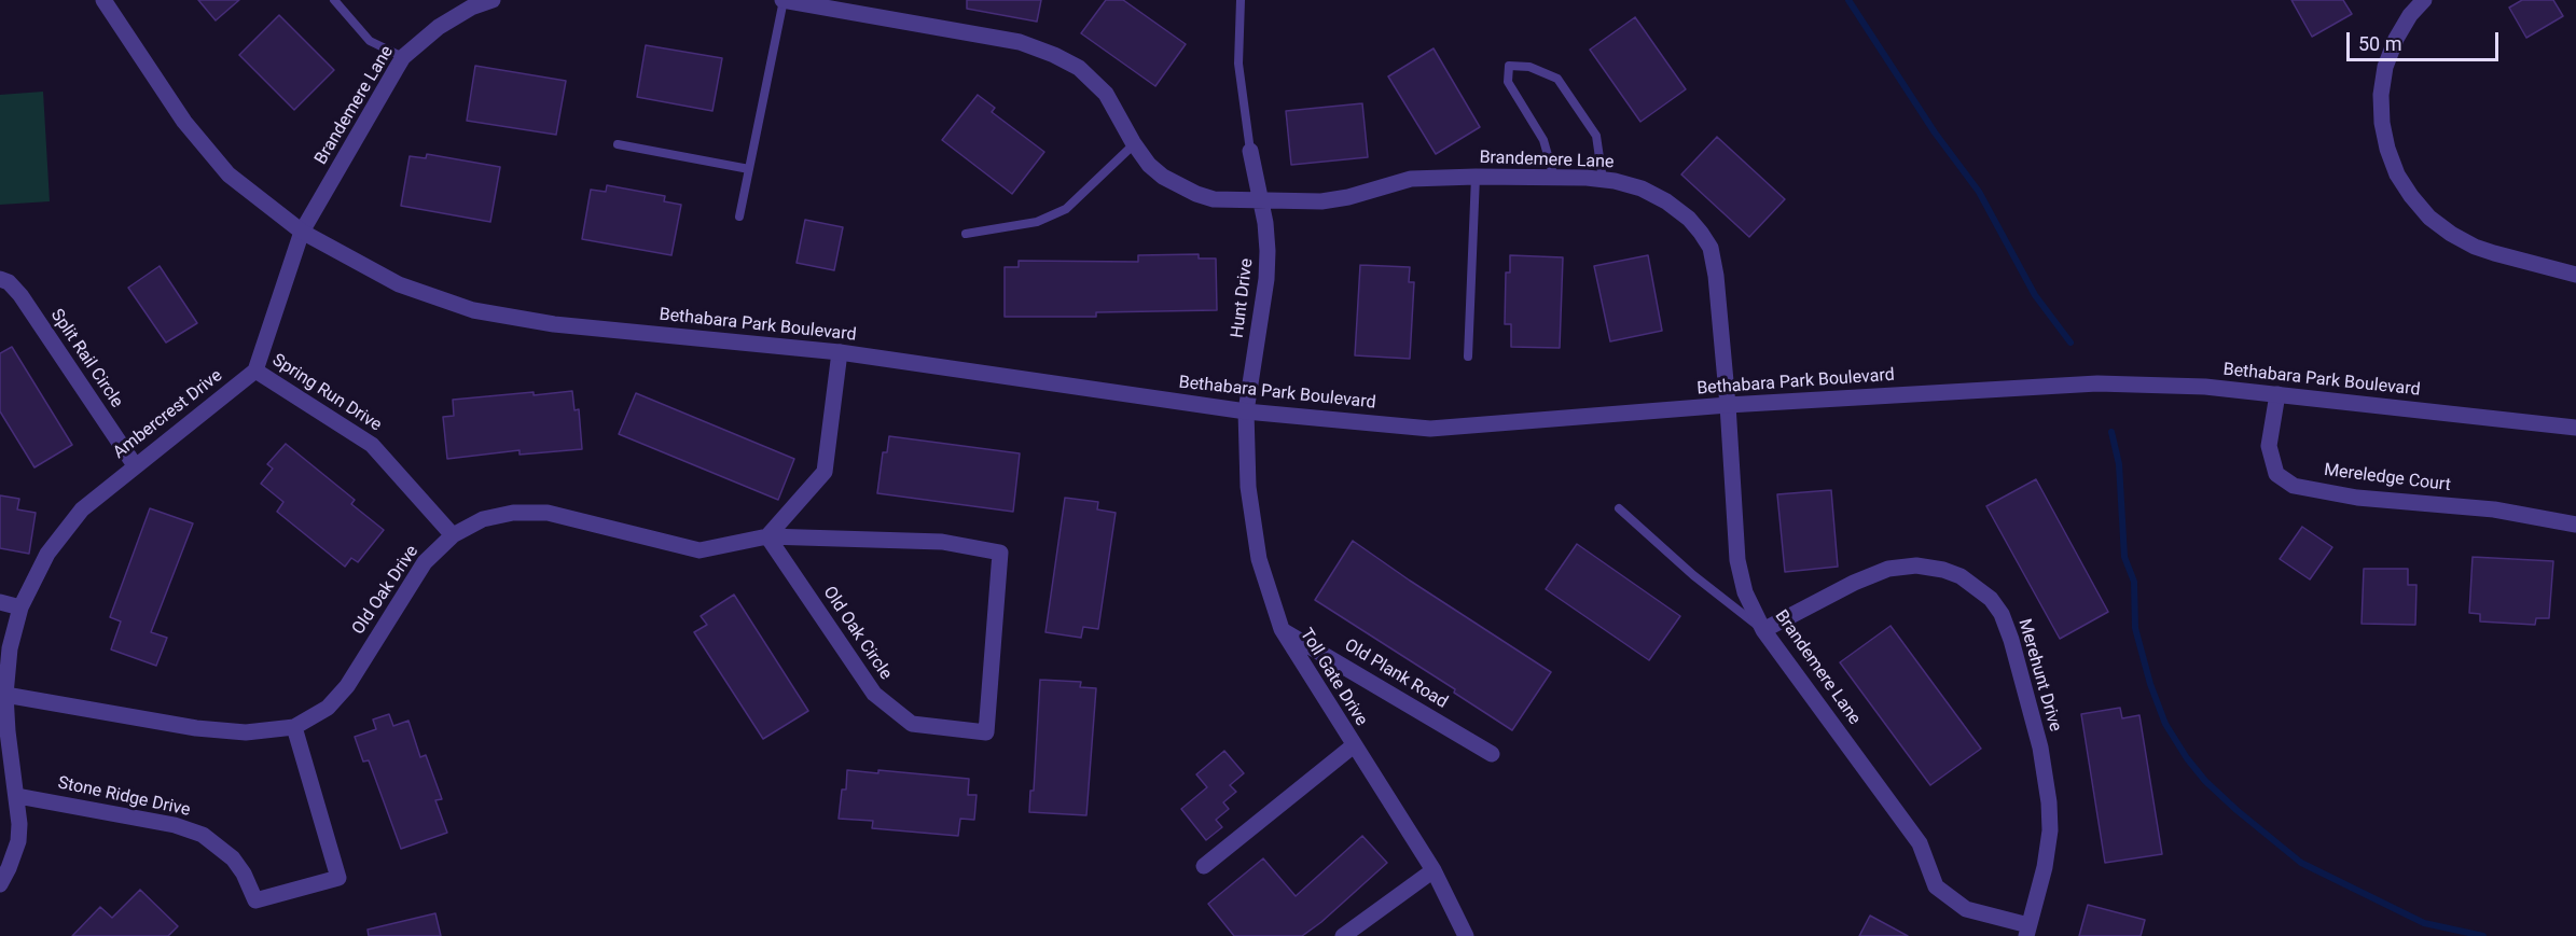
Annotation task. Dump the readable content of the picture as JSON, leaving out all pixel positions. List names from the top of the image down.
{
  "streets": {
    "street": [
      "Brandemere Lane",
      "Hunt Drive",
      "Bethabara Park Boulevard",
      "Split Rail Circle",
      "Spring Run Drive",
      "Ambercrest Drive",
      "Mereledge Court",
      "Old Oak Drive",
      "Old Oak Circle",
      "Old Plank Road",
      "Merehunt Drive",
      "Toll Gate Drive",
      "Stone Ridge Drive"
    ]
  },
  "crossings": [
    ["Brandemere Lane", "Hunt Drive"],
    ["Brandemere Lane", "Bethabara Park Boulevard"],
    ["Brandemere Lane", "Merehunt Drive"],
    ["Hunt Drive", "Bethabara Park Boulevard"],
    ["Hunt Drive", "Toll Gate Drive"],
    ["Bethabara Park Boulevard", "Mereledge Court"],
    ["Bethabara Park Boulevard", "Toll Gate Drive"],
    ["Split Rail Circle", "Ambercrest Drive"],
    ["Spring Run Drive", "Ambercrest Drive"],
    ["Spring Run Drive", "Old Oak Drive"],
    ["Ambercrest Drive", "Old Oak Drive"],
    ["Ambercrest Drive", "Stone Ridge Drive"],
    ["Old Oak Drive", "Old Oak Circle"],
    ["Old Oak Drive", "Stone Ridge Drive"],
    ["Old Plank Road", "Toll Gate Drive"]
  ],
  "scale_bar": "50 m"
}
